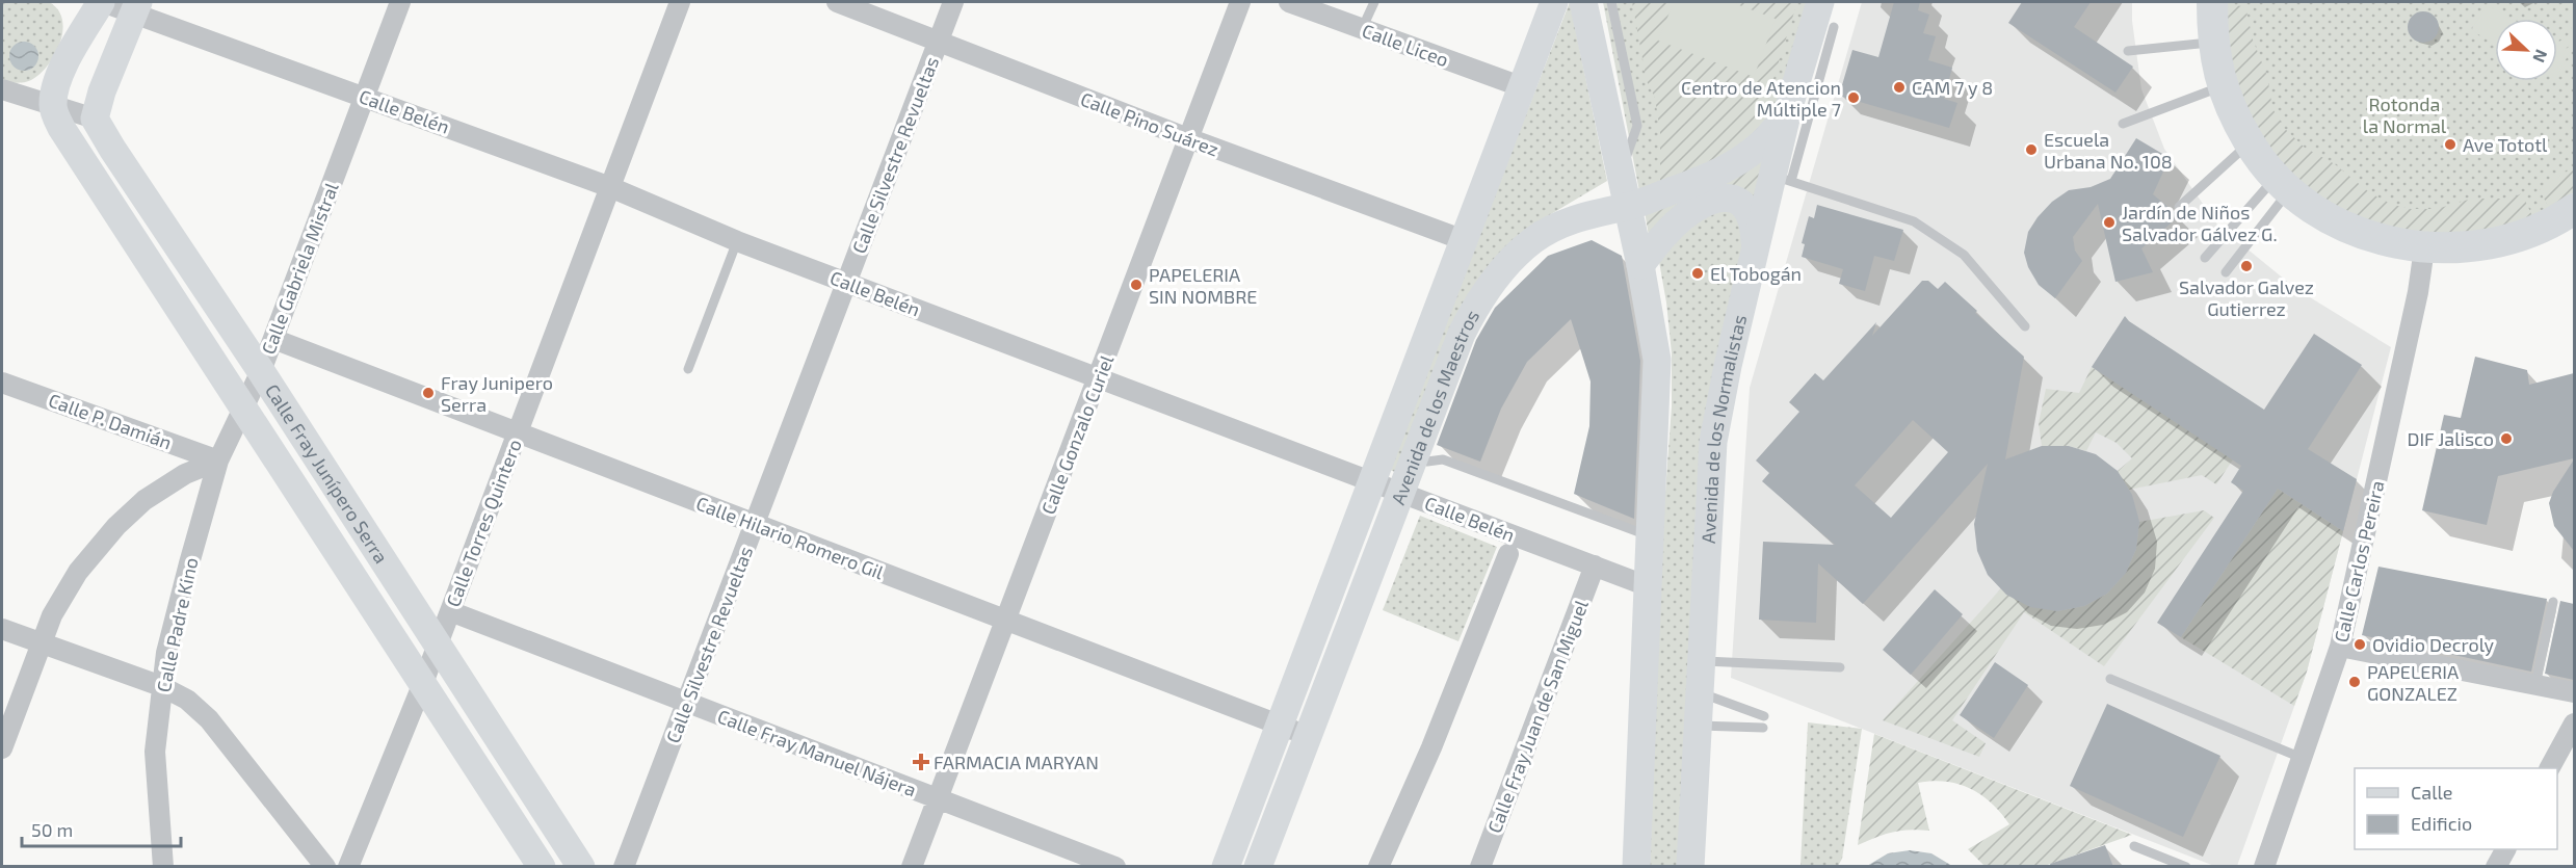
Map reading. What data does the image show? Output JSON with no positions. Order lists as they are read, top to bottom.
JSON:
{
  "streets": {
    "street": [
      "Calle Liceo",
      "Calle Belén",
      "Calle Pino Suárez",
      "Calle Silvestre Revueltas",
      "Calle Gabriela Mistral",
      "Avenida de los Maestros",
      "Calle P. Damián",
      "Avenida de los Normalistas",
      "Calle Gonzalo Curiel",
      "Calle Fray Junípero Serra",
      "Calle Torres Quintero",
      "Calle Hilario Romero Gil",
      "Calle Carlos Pereira",
      "Calle Padre Kino",
      "Calle Fray Juan de San Miguel",
      "Calle Fray Manuel Nájera"
    ]
  },
  "crossings": [
    ["Calle Liceo", "Avenida de los Maestros"],
    ["Calle Belén", "Calle Silvestre Revueltas"],
    ["Calle Belén", "Calle Gabriela Mistral"],
    ["Calle Belén", "Avenida de los Maestros"],
    ["Calle Belén", "Calle Gonzalo Curiel"],
    ["Calle Belén", "Calle Torres Quintero"],
    ["Calle Belén", "Calle Fray Juan de San Miguel"],
    ["Calle Pino Suárez", "Calle Silvestre Revueltas"],
    ["Calle Pino Suárez", "Avenida de los Maestros"],
    ["Calle Pino Suárez", "Calle Gonzalo Curiel"],
    ["Calle Silvestre Revueltas", "Calle Hilario Romero Gil"],
    ["Calle Silvestre Revueltas", "Calle Fray Manuel Nájera"],
    ["Calle Gabriela Mistral", "Calle P. Damián"],
    ["Calle Gabriela Mistral", "Calle Fray Junípero Serra"],
    ["Calle Gabriela Mistral", "Calle Hilario Romero Gil"],
    ["Calle Gabriela Mistral", "Calle Padre Kino"],
    ["Avenida de los Maestros", "Avenida de los Normalistas"],
    ["Avenida de los Maestros", "Calle Hilario Romero Gil"],
    ["Calle P. Damián", "Calle Padre Kino"],
    ["Calle Gonzalo Curiel", "Calle Hilario Romero Gil"],
    ["Calle Gonzalo Curiel", "Calle Fray Manuel Nájera"],
    ["Calle Fray Junípero Serra", "Calle Torres Quintero"],
    ["Calle Torres Quintero", "Calle Hilario Romero Gil"],
    ["Calle Torres Quintero", "Calle Fray Manuel Nájera"]
  ],
  "parks": ["Rotonda la Normal"],
  "places": {
    "other": [
      "CAM 7 y 8",
      "Centro de Atencion Múltiple 7",
      "Ave Tototl",
      "Escuela Urbana No. 108",
      "Jardín de Niños Salvador Gálvez G.",
      "Salvador Galvez Gutierrez",
      "El Tobogán",
      "PAPELERIA SIN NOMBRE",
      "Fray Junipero Serra",
      "DIF Jalisco",
      "Ovidio Decroly",
      "PAPELERIA GONZALEZ"
    ],
    "health": ["FARMACIA MARYAN"]
  },
  "legend": ["Calle", "Edificio"],
  "scale_bar": "50 m",
  "north": "bottom right"
}
